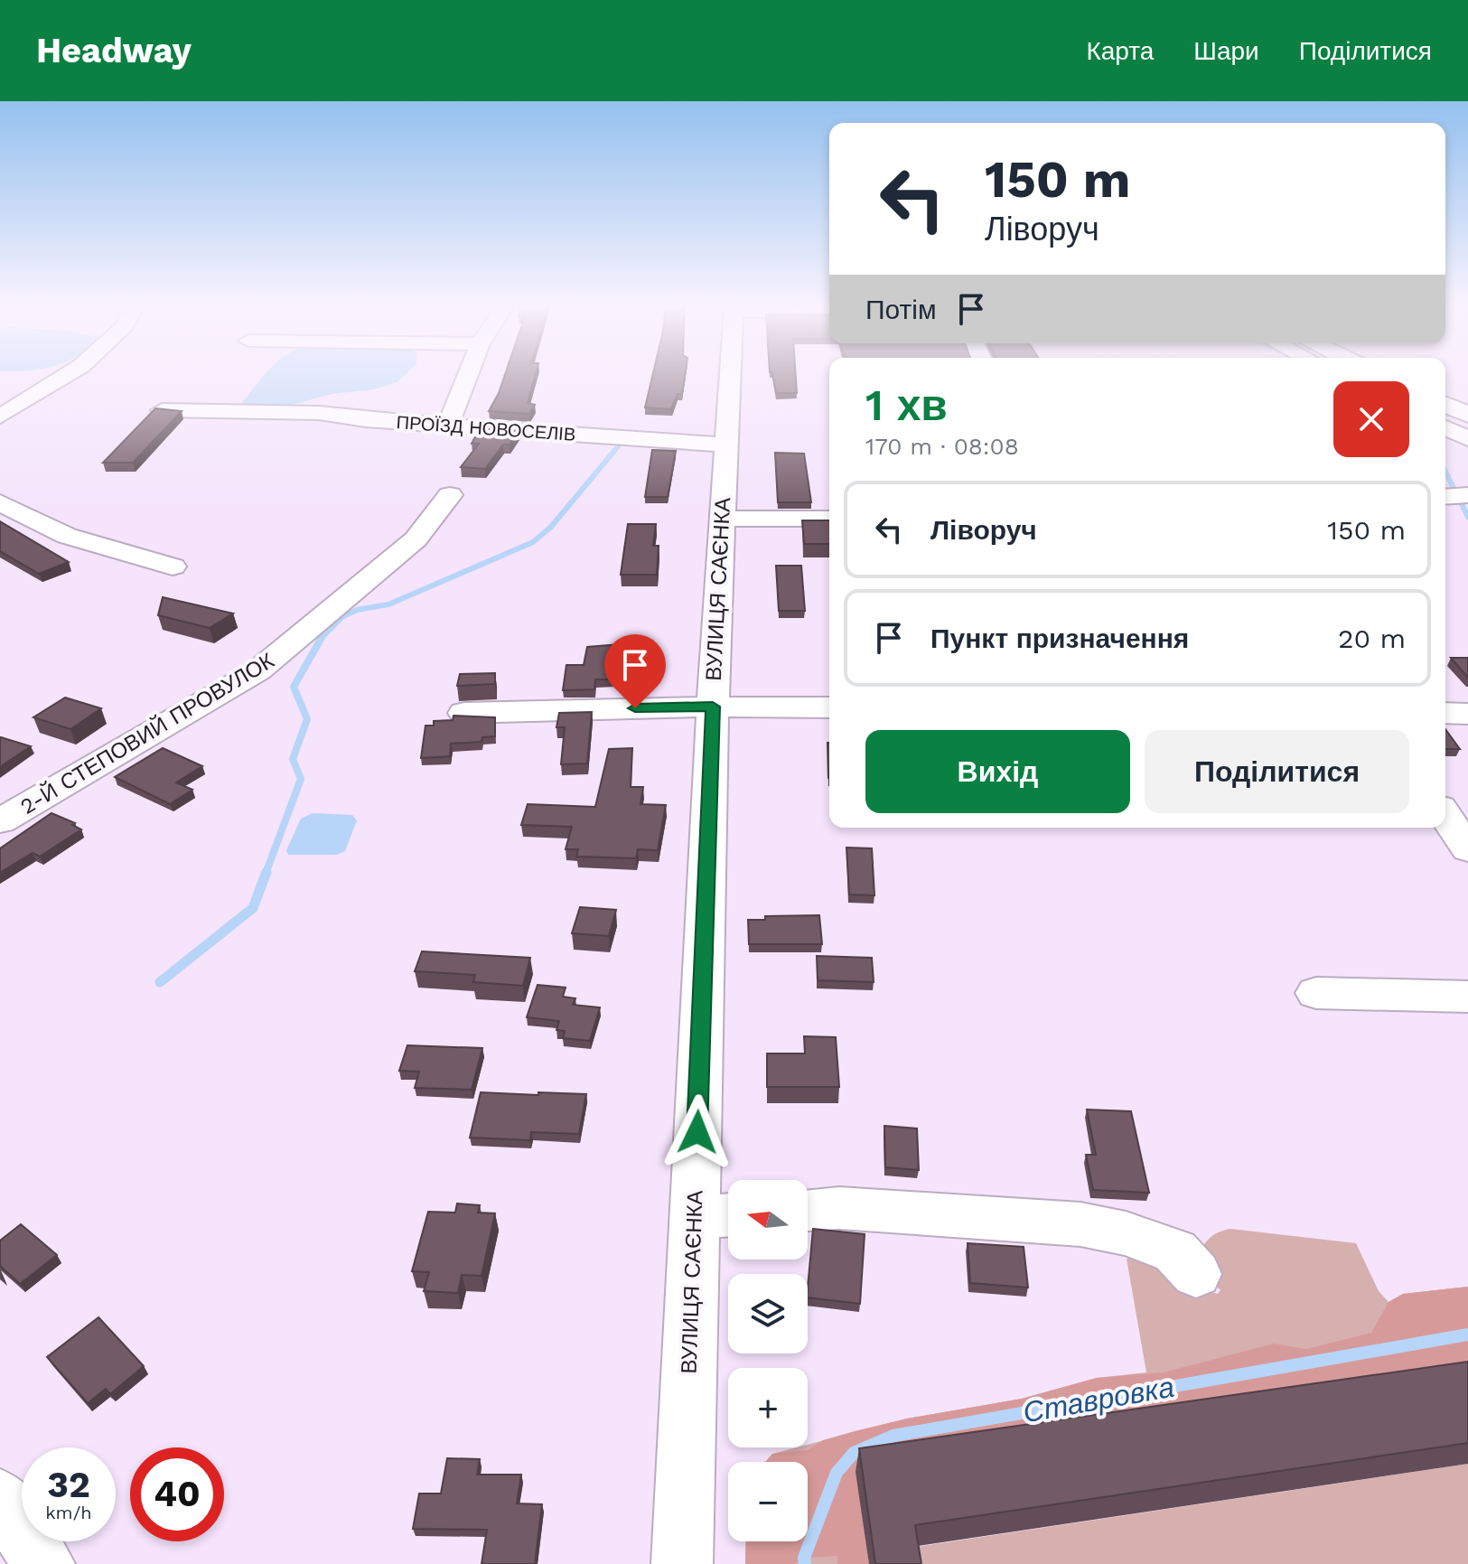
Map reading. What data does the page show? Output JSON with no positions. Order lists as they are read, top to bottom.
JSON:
{
  "streets": {
    "street": ["ПРОЇЗД НОВОСЕЛІВ", "ВУЛИЦЯ САЄНКА", "2-Й СТЕПОВИЙ ПРОВУЛОК"]
  },
  "crossings": [
    ["ПРОЇЗД НОВОСЕЛІВ", "ВУЛИЦЯ САЄНКА"]
  ],
  "water": ["Ставровка"],
  "north": "left",
  "page": {
    "header": "Headway",
    "nav": ["Карта", "Шари", "Поділитися"],
    "turn": ["150 m", "Ліворуч"],
    "then": "Потім",
    "heading": ["1 хв", "170 m · 08:08"],
    "list": [
      {
        "name": "Ліворуч",
        "value": "150 m"
      },
      {
        "name": "Пункт призначення",
        "value": "20 m"
      }
    ],
    "buttons": ["Вихід", "Поділитися"],
    "map_buttons": ["+", "−"],
    "speed": "32 km/h",
    "limit": "40"
  }
}
